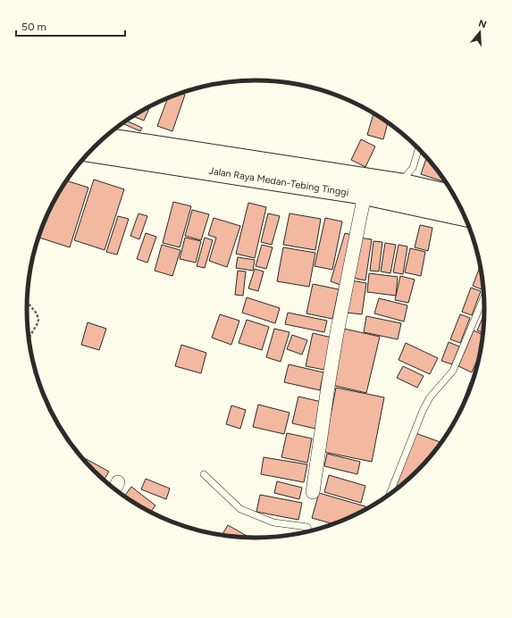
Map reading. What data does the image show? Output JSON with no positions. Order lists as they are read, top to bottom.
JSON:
{
  "streets": {
    "highway": ["Jalan Raya Medan-Tebing Tinggi"]
  },
  "scale_bar": "50 m",
  "north": "top"
}
